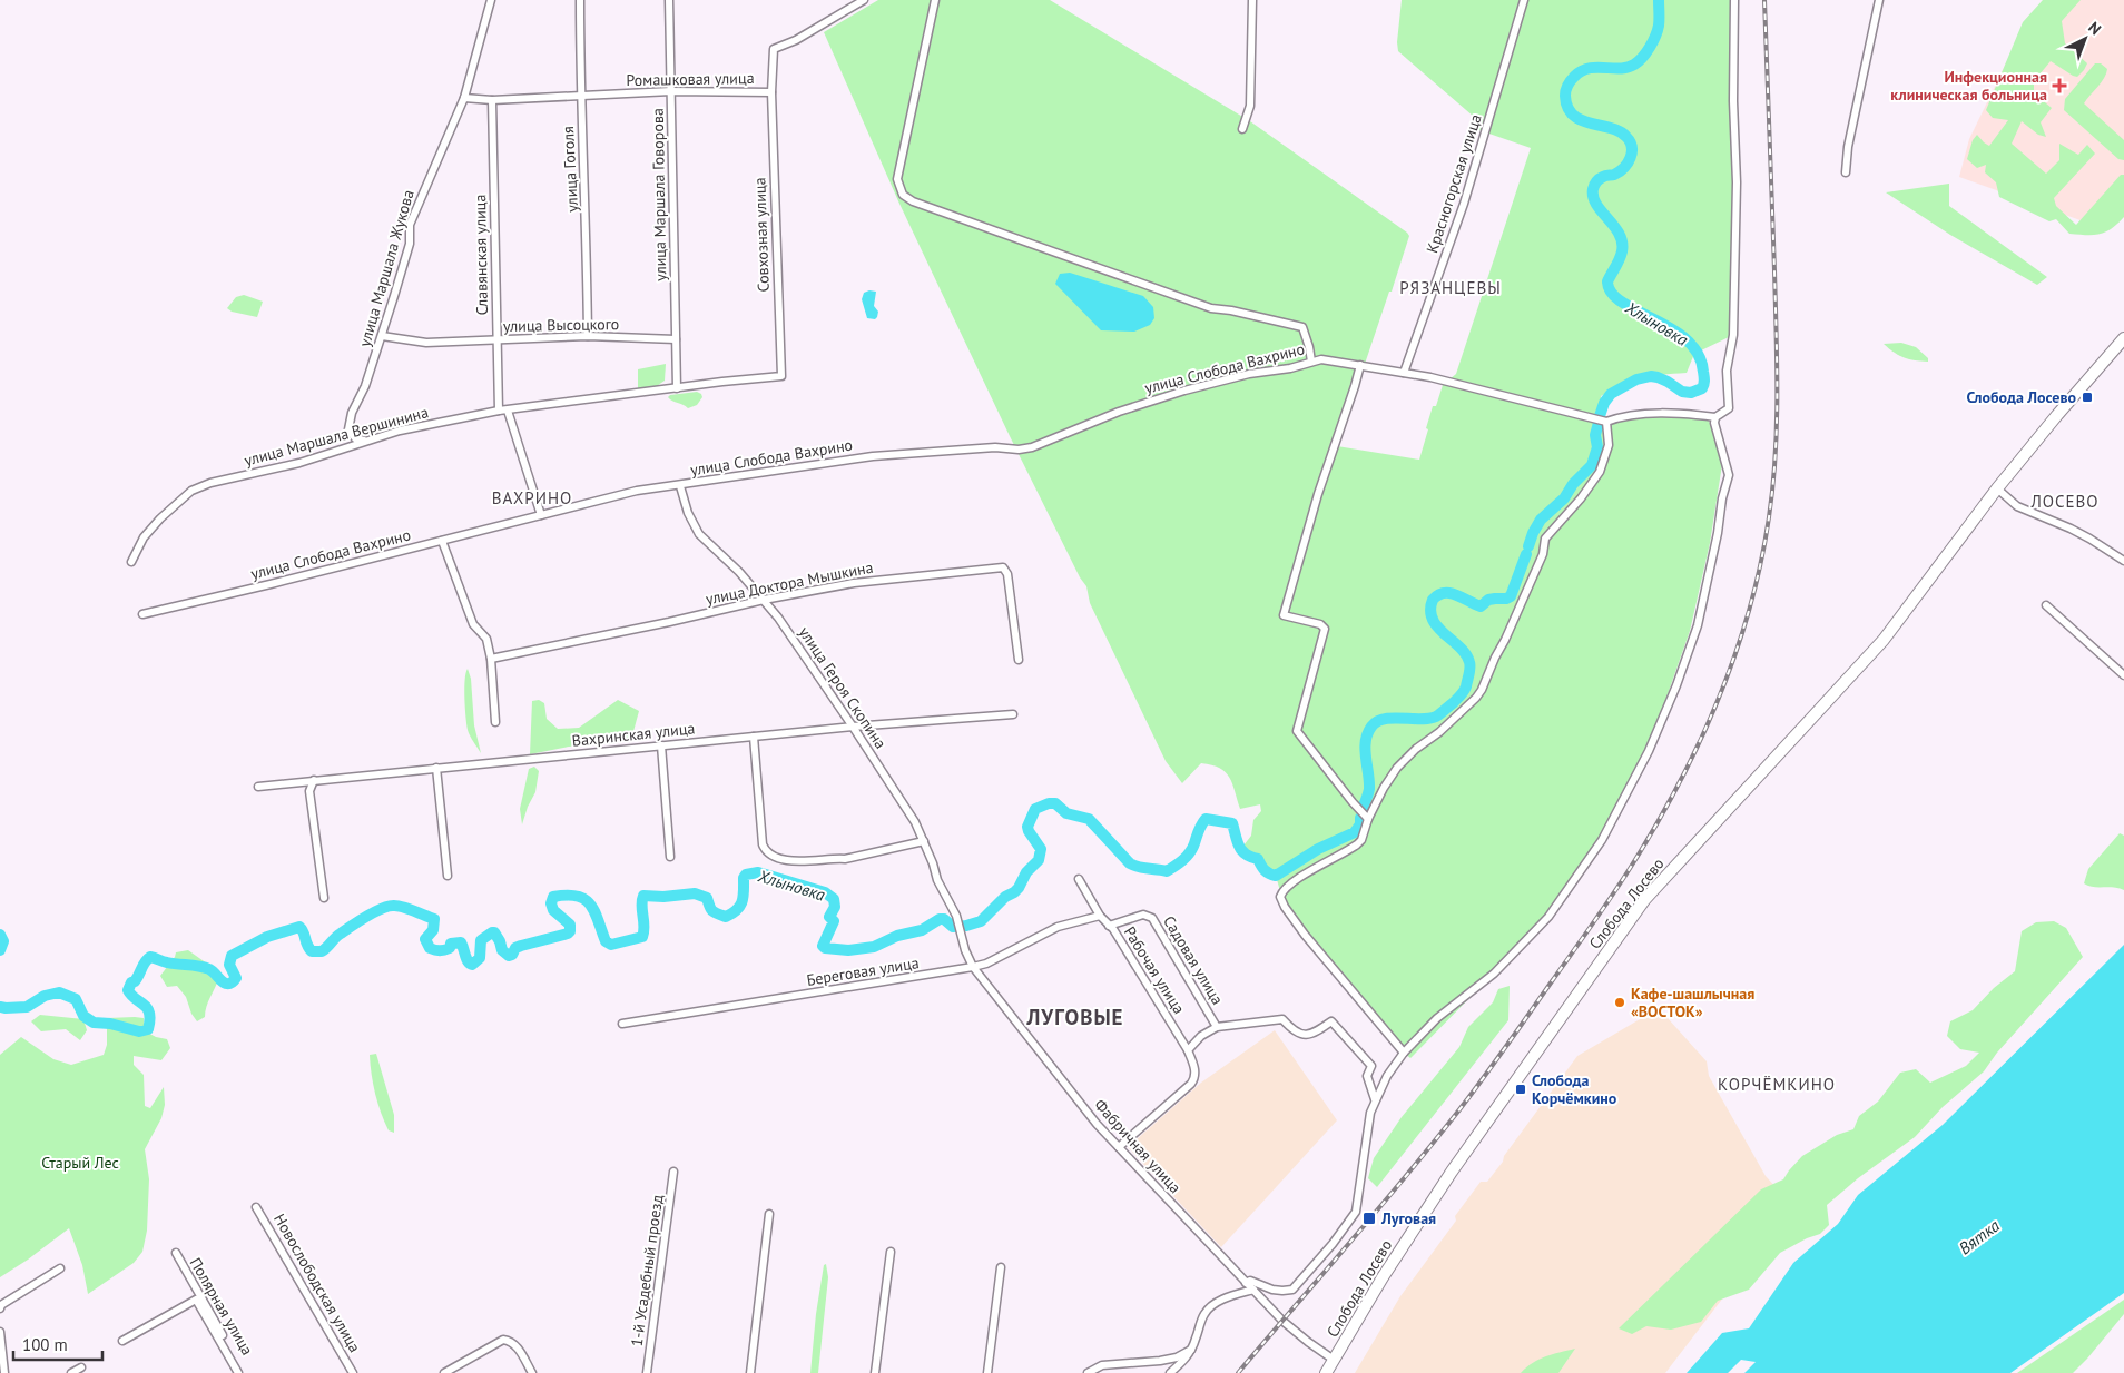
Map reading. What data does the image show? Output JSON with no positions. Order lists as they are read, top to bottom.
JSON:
{
  "streets": {
    "main road": ["Слобода Лосево"],
    "street": [
      "Ромашковая улица",
      "улица Гоголя",
      "Красногорская улица",
      "улица Маршала Говорова",
      "Совхозная улица",
      "Славянская улица",
      "улица Маршала Жукова",
      "улица Высоцкого",
      "улица Слобода Вахрино",
      "улица Маршала Вершинина",
      "улица Доктора Мышкина",
      "улица Героя Скопина",
      "Вахринская улица",
      "Садовая улица",
      "Рабочая улица",
      "Береговая улица",
      "Фабричная улица",
      "1-й Усадебный проезд",
      "Новослободская улица",
      "Полярная улица"
    ]
  },
  "crossings": [
    ["Ромашковая улица", "улица Гоголя"],
    ["Ромашковая улица", "улица Маршала Говорова"],
    ["Ромашковая улица", "Совхозная улица"],
    ["Ромашковая улица", "Славянская улица"],
    ["Ромашковая улица", "улица Маршала Жукова"],
    ["улица Гоголя", "улица Высоцкого"],
    ["Красногорская улица", "улица Слобода Вахрино"],
    ["улица Маршала Говорова", "улица Высоцкого"],
    ["улица Маршала Говорова", "улица Маршала Вершинина"],
    ["Совхозная улица", "улица Маршала Вершинина"],
    ["Славянская улица", "улица Высоцкого"],
    ["Славянская улица", "улица Маршала Вершинина"],
    ["улица Маршала Жукова", "улица Высоцкого"],
    ["улица Маршала Жукова", "улица Маршала Вершинина"],
    ["улица Слобода Вахрино", "улица Героя Скопина"],
    ["улица Доктора Мышкина", "улица Героя Скопина"],
    ["улица Героя Скопина", "Вахринская улица"],
    ["улица Героя Скопина", "Фабричная улица"],
    ["Слобода Лосево", "Фабричная улица"],
    ["Садовая улица", "Рабочая улица"],
    ["Рабочая улица", "Береговая улица"],
    ["Рабочая улица", "Фабричная улица"],
    ["Береговая улица", "Фабричная улица"]
  ],
  "districts": [
    "РЯЗАНЦЕВЫ",
    "ВАХРИНО",
    "ЛОСЕВО",
    "ЛУГОВЫЕ",
    "КОРЧЁМКИНО"
  ],
  "water": ["Хлыновка", "Вятка"],
  "parks": ["Старый Лес"],
  "places": {
    "health": ["Инфекционная клиническая больница"],
    "transit": ["Слобода Лосево", "Слобода Корчёмкино", "Луговая"],
    "other": ["Кафе-шашлычная «ВОСТОК»"]
  },
  "scale_bar": "100 m",
  "north": "top right"
}
